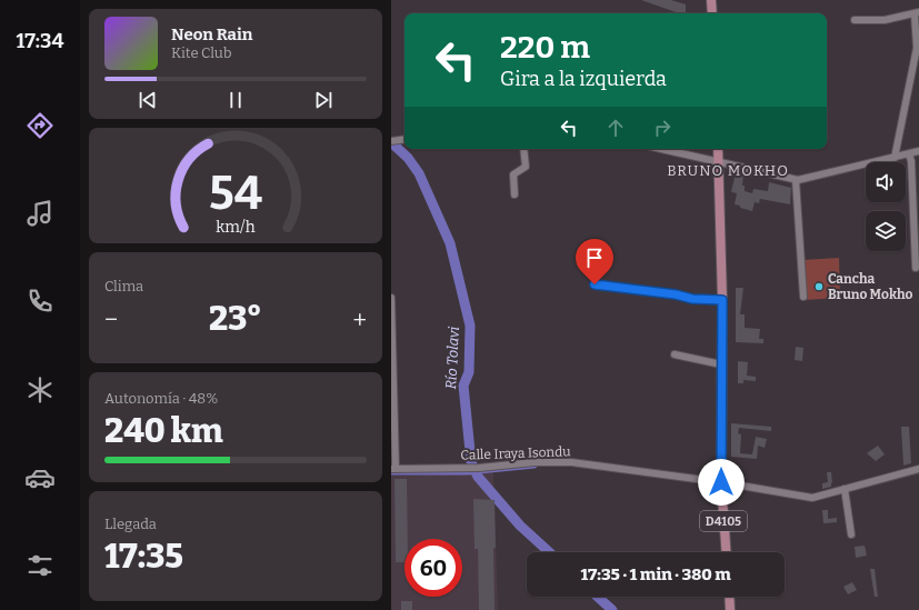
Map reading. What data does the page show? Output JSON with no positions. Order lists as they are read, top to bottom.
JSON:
{
  "streets": {
    "main road": ["D4105"],
    "street": ["Calle Iraya Isondu"]
  },
  "crossings": [
    ["Calle Iraya Isondu", "D4105"]
  ],
  "districts": ["BRUNO MOKHO"],
  "water": ["Río Tolavi"],
  "places": ["Cancha Bruno Mokho"],
  "page": {
    "tabs": "17:34",
    "turn": ["220 m", "Gira a la izquierda"],
    "song": ["Neon Rain", "Kite Club"],
    "tile": [
      "Clima",
      ["Autonomía · 48%", "240 km"],
      ["Llegada", "17:35"]
    ],
    "heat": ["−", "23°", "+"],
    "limit": "60",
    "trip": "17:35 · 1 min · 380 m",
    "gauge": ["54", "km/h"]
  }
}
